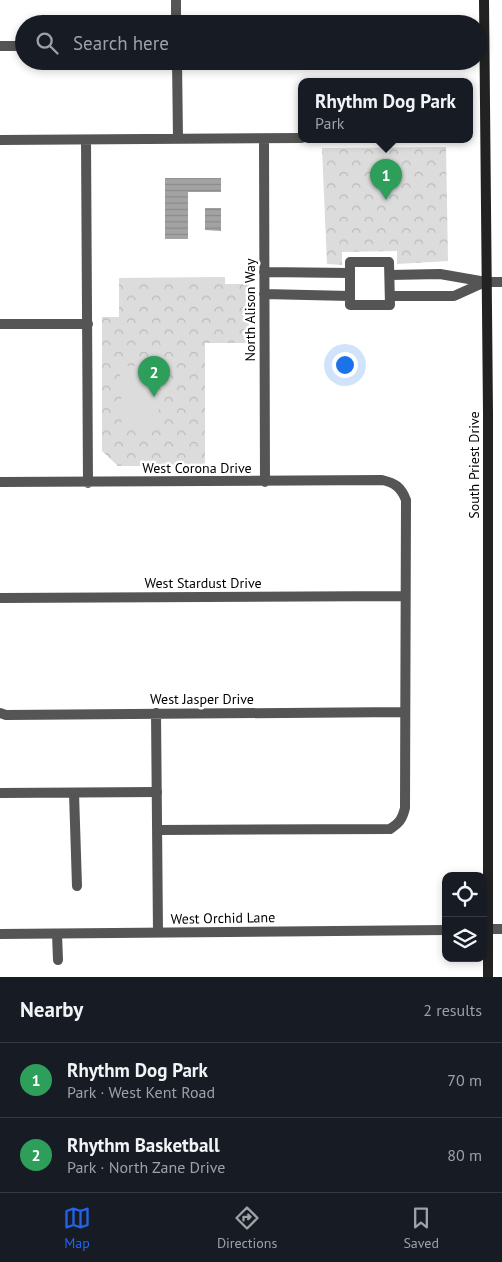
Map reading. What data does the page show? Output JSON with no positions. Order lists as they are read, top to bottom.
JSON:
{
  "streets": {
    "main road": ["South Priest Drive"],
    "street": [
      "North Alison Way",
      "West Corona Drive",
      "West Stardust Drive",
      "West Jasper Drive",
      "West Orchid Lane"
    ]
  },
  "crossings": [
    ["North Alison Way", "West Corona Drive"],
    ["West Corona Drive", "West Stardust Drive"]
  ],
  "page": {
    "search": "Search here",
    "popup": ["Rhythm Dog Park", "Park"],
    "pins": ["1", "2"],
    "heading": ["Nearby", "2 results"],
    "list": [
      {
        "mark": "1",
        "name": "Rhythm Dog Park",
        "note": "Park · West Kent Road",
        "value": "70 m"
      },
      {
        "mark": "2",
        "name": "Rhythm Basketball",
        "note": "Park · North Zane Drive",
        "value": "80 m"
      }
    ],
    "nav": ["Map", "Directions", "Saved"]
  }
}
